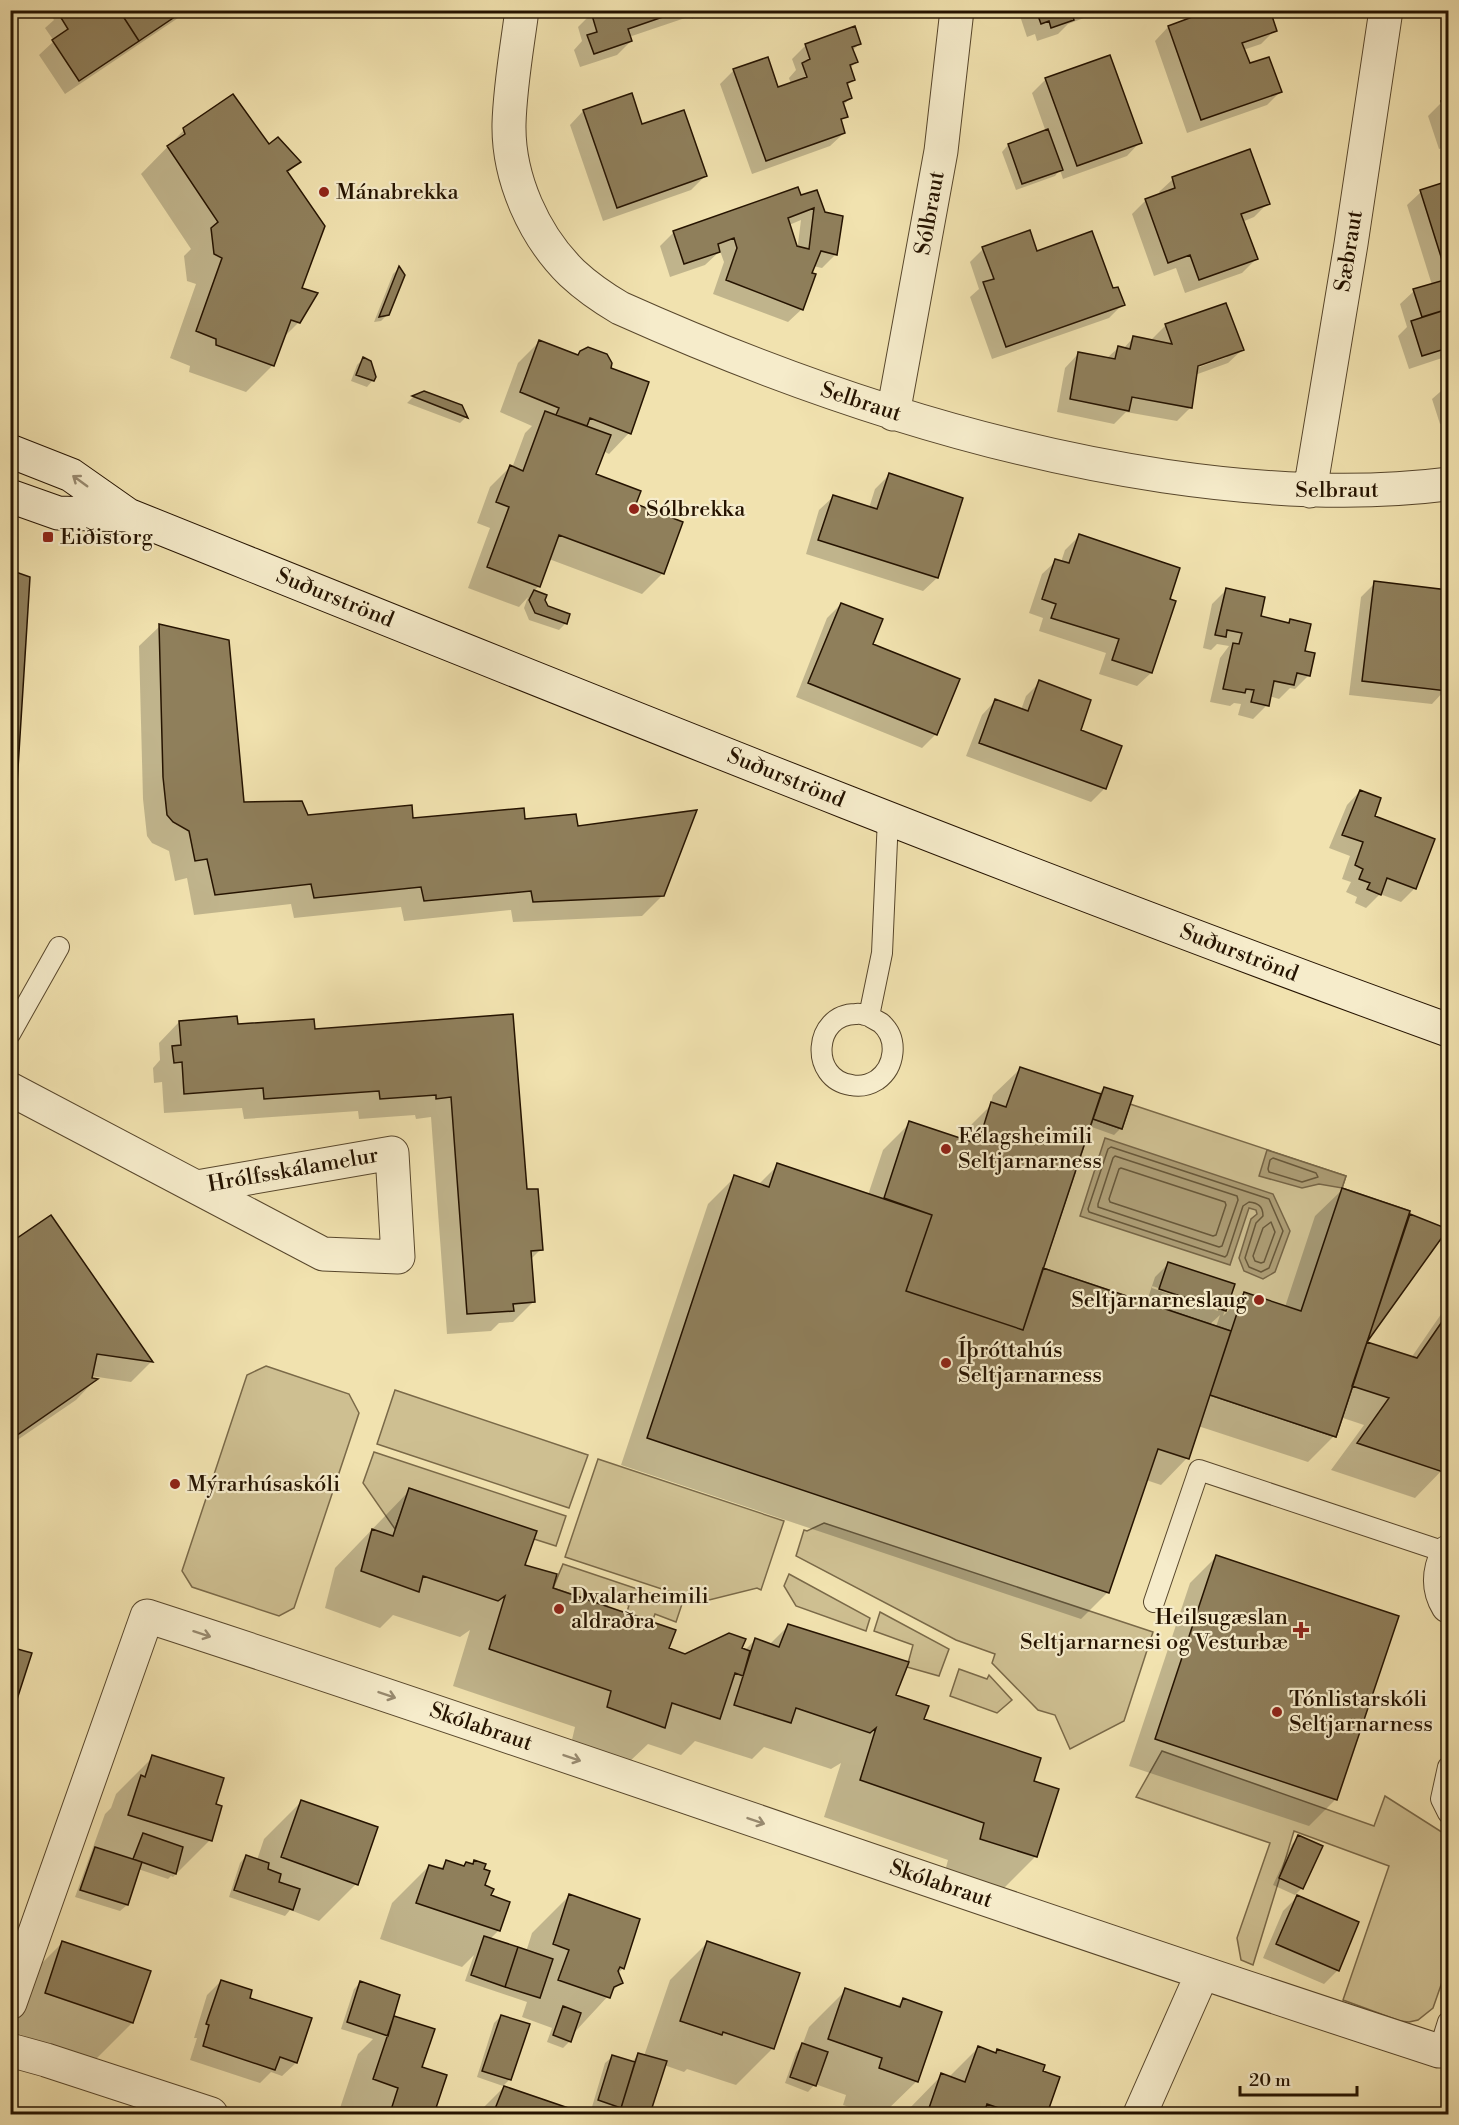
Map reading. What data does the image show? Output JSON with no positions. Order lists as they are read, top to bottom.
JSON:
{
  "streets": {
    "street": [
      "Sólbraut",
      "Sæbraut",
      "Selbraut",
      "Suðurströnd",
      "Hrólfsskálamelur",
      "Skólabraut"
    ]
  },
  "crossings": [
    ["Sólbraut", "Selbraut"],
    ["Sæbraut", "Selbraut"]
  ],
  "places": {
    "other": [
      "Mánabrekka",
      "Sólbrekka",
      "Félagsheimili Seltjarnarness",
      "Seltjarnarneslaug",
      "Íþróttahús Seltjarnarness",
      "Mýrarhúsaskóli",
      "Dvalarheimili aldraðra",
      "Tónlistarskóli Seltjarnarness"
    ],
    "transit": ["Eiðistorg"],
    "health": ["Heilsugæslan Seltjarnarnesi og Vesturbæ"]
  },
  "scale_bar": "20 m"
}
